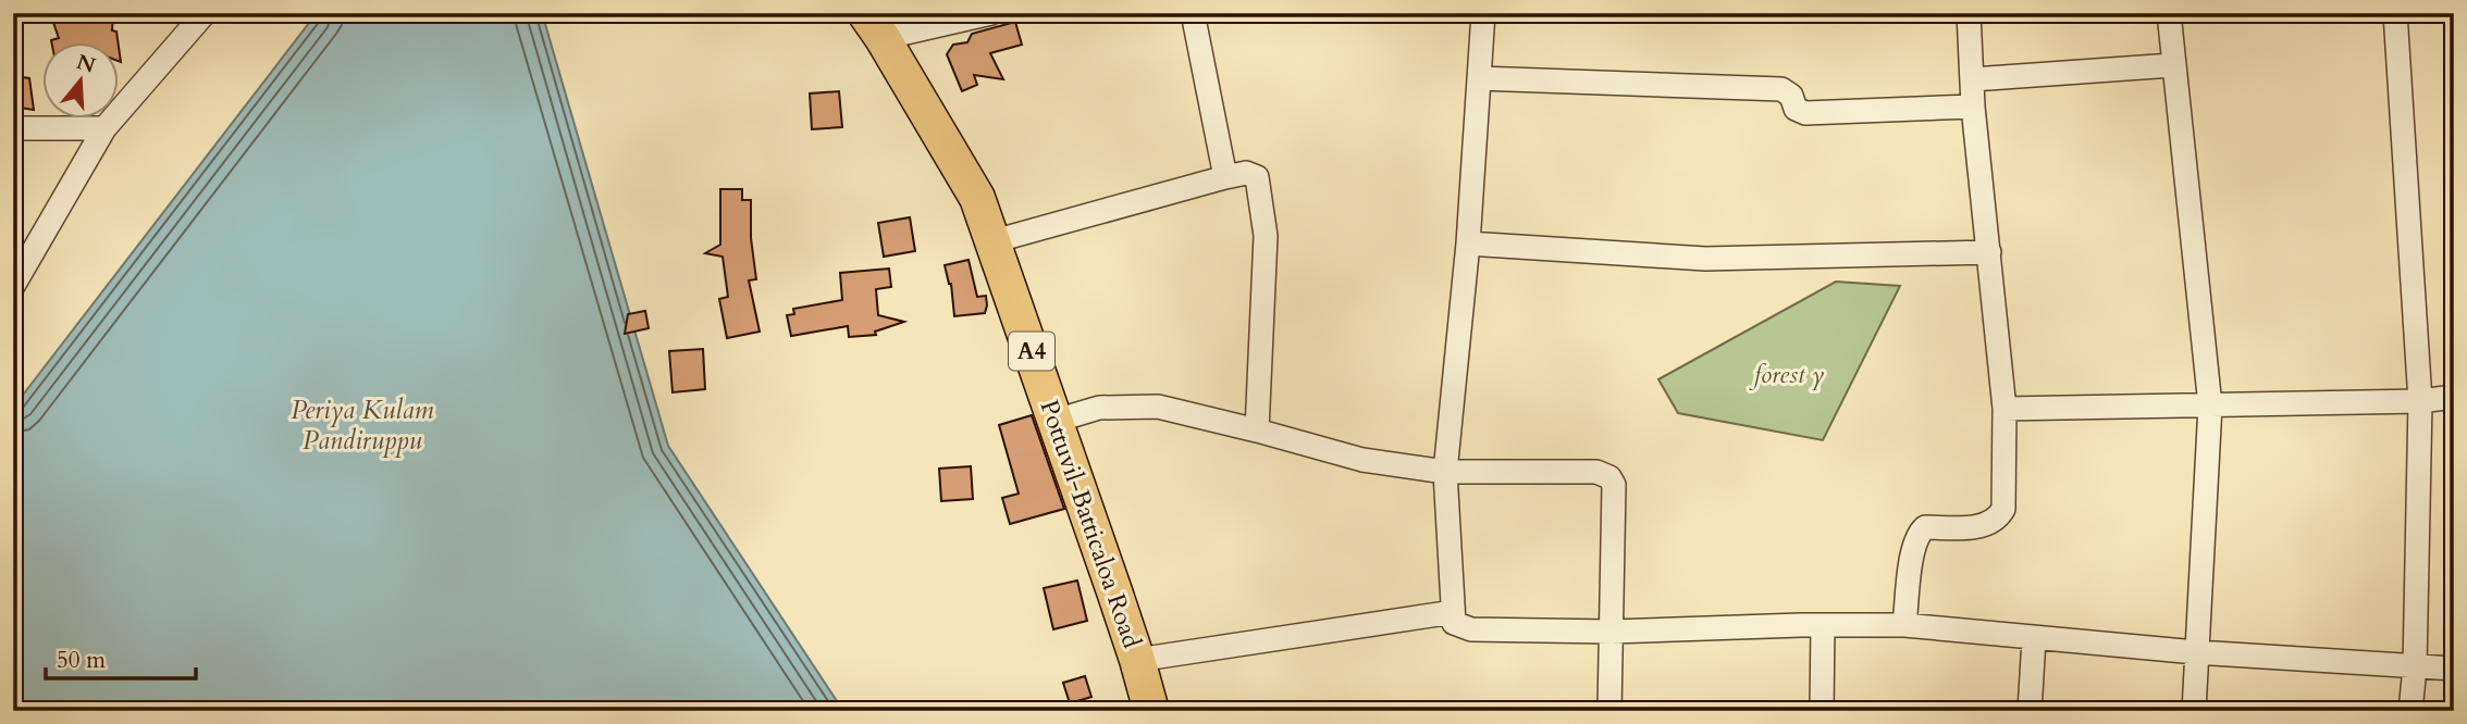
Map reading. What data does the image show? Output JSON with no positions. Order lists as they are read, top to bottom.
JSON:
{
  "streets": {
    "highway": ["A4", "Pottuvil-Batticaloa Road"]
  },
  "water": ["Periya Kulam Pandiruppu"],
  "parks": ["forest y"],
  "scale_bar": "50 m",
  "north": "top"
}
